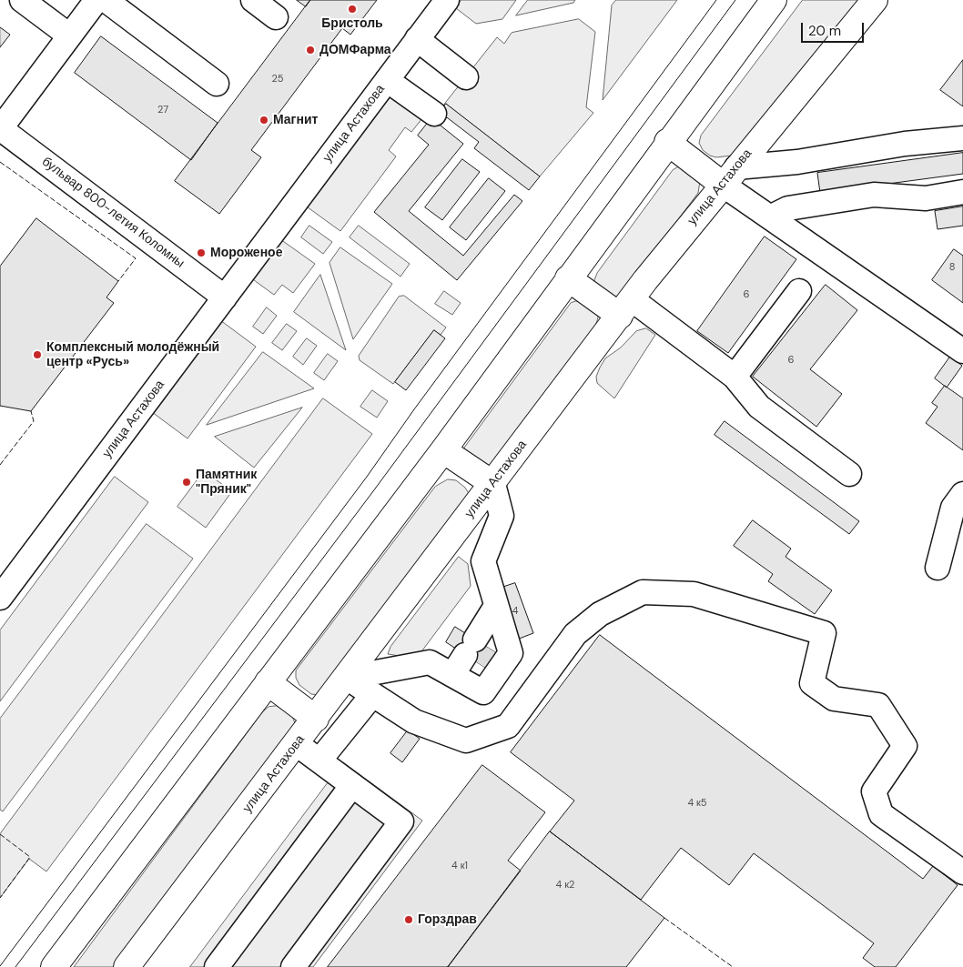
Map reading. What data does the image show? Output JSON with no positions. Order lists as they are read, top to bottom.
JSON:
{
  "streets": {
    "main road": ["улица Астахова"],
    "street": ["бульвар 800-летия Коломны"]
  },
  "crossings": [
    ["улица Астахова", "бульвар 800-летия Коломны"]
  ],
  "places": [
    "Бристоль",
    "ДОМФарма",
    "Магнит",
    "Мороженое",
    "Комплексный молодёжный центр «Русь»",
    "Памятник \"Пряник\"",
    "Горздрав"
  ],
  "house_numbers": [
    "25",
    "27",
    "8",
    "6",
    "6",
    "4",
    "4 к5",
    "4 к1",
    "4 к2"
  ],
  "scale_bar": "20 m"
}
